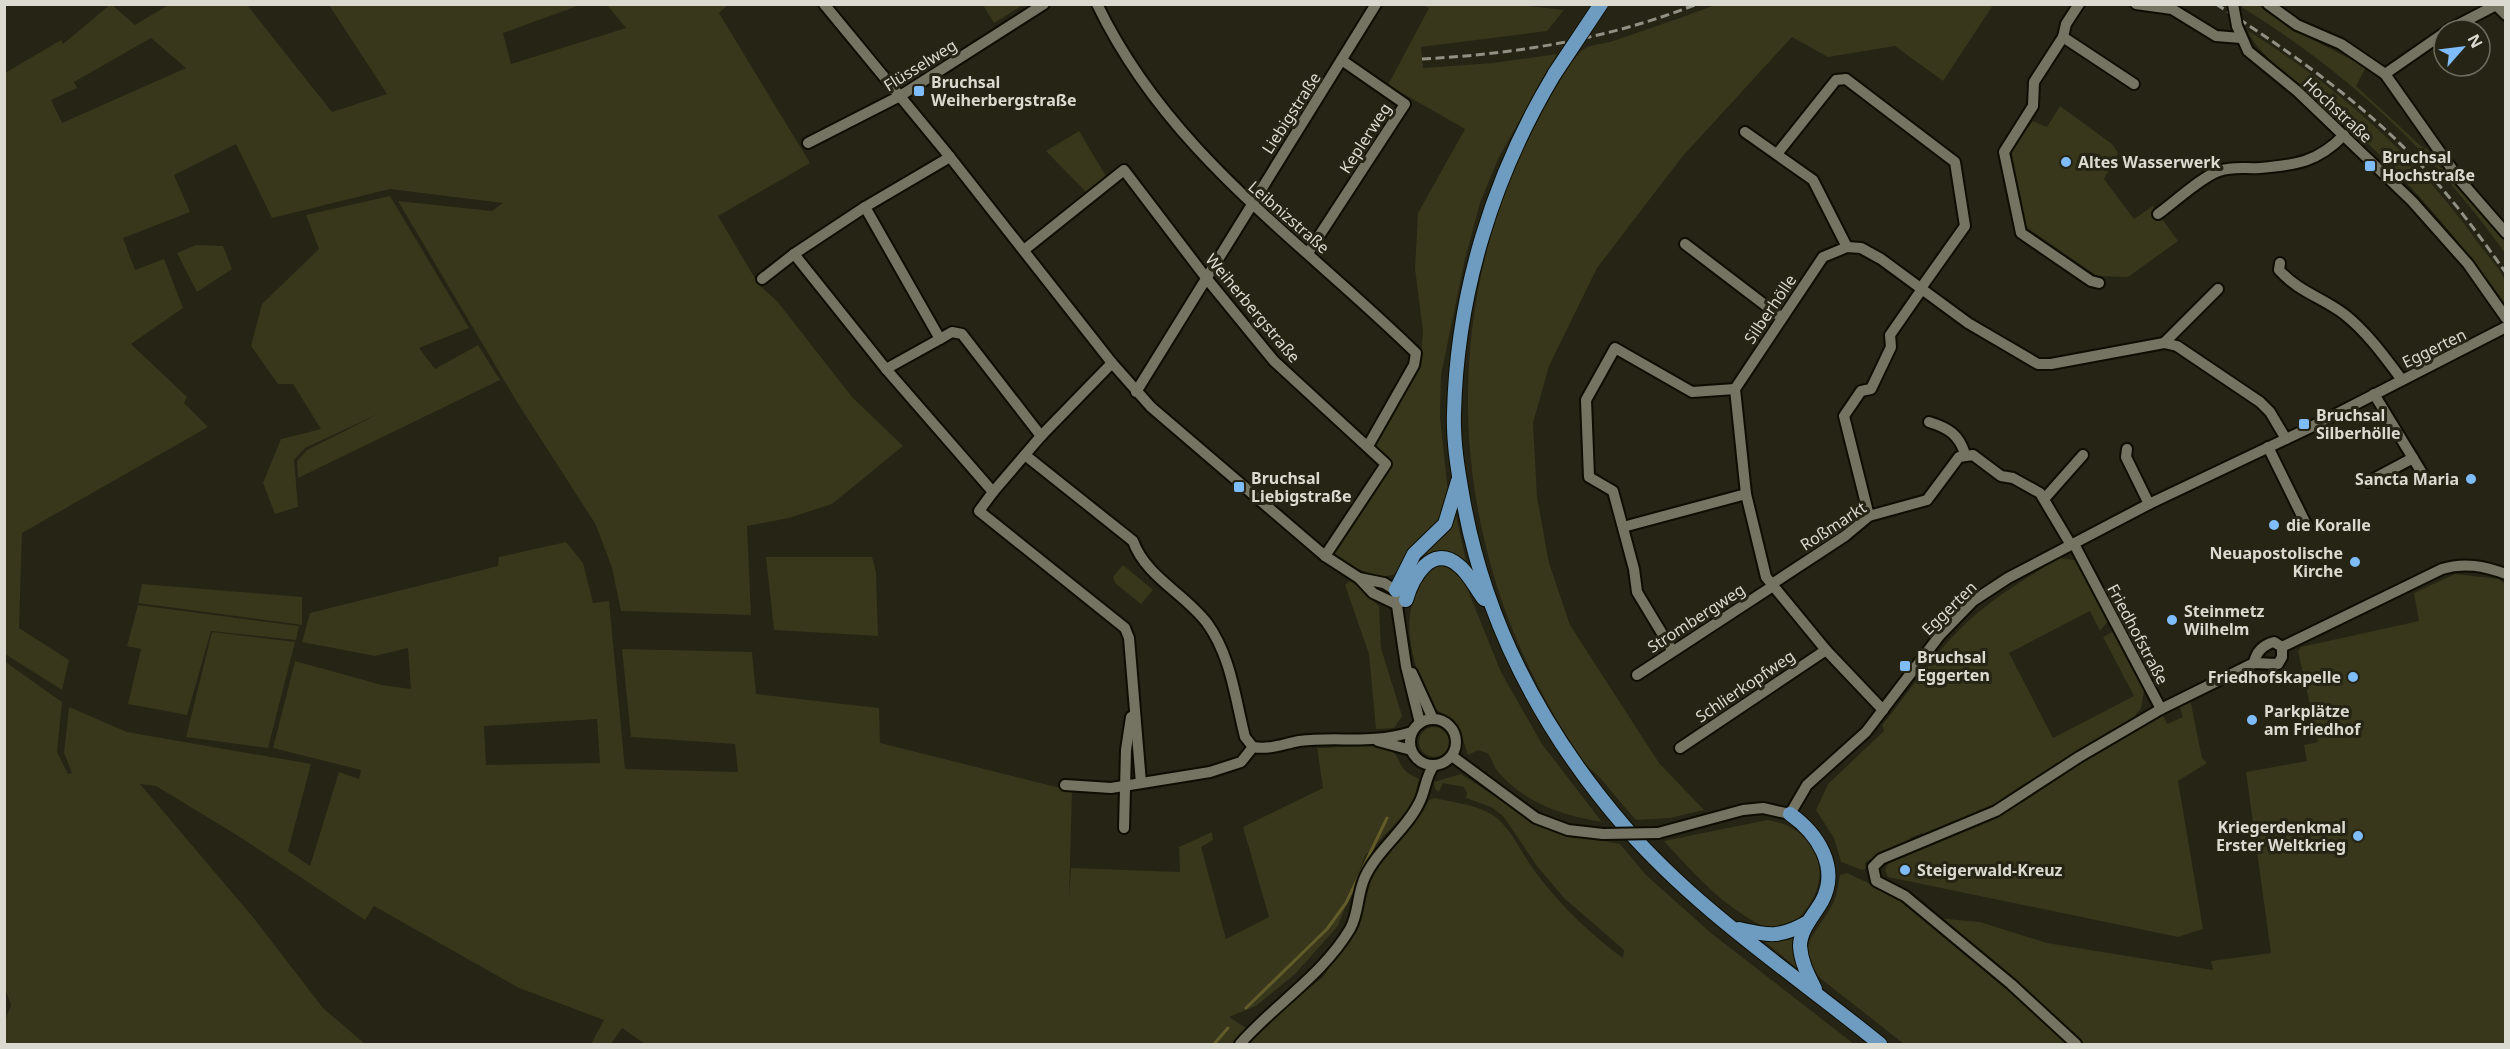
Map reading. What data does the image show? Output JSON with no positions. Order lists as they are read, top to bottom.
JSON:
{
  "streets": {
    "street": [
      "Flüsselweg",
      "Hochstraße",
      "Liebigstraße",
      "Keplerweg",
      "Leibnizstraße",
      "Weiherbergstraße",
      "Silberhölle",
      "Eggerten",
      "Roßmarkt",
      "Strombergweg",
      "Friedhofstraße",
      "Schlierkopfweg"
    ]
  },
  "crossings": [
    ["Liebigstraße", "Keplerweg"],
    ["Liebigstraße", "Leibnizstraße"],
    ["Liebigstraße", "Weiherbergstraße"],
    ["Keplerweg", "Leibnizstraße"],
    ["Leibnizstraße", "Weiherbergstraße"],
    ["Eggerten", "Friedhofstraße"],
    ["Roßmarkt", "Strombergweg"]
  ],
  "places": {
    "transit": [
      "Bruchsal Weiherbergstraße",
      "Bruchsal Hochstraße",
      "Bruchsal Silberhölle",
      "Bruchsal Liebigstraße",
      "Bruchsal Eggerten"
    ],
    "other": [
      "Altes Wasserwerk",
      "Sancta Maria",
      "die Koralle",
      "Neuapostolische Kirche",
      "Steinmetz Wilhelm",
      "Friedhofskapelle",
      "Parkplätze am Friedhof",
      "Kriegerdenkmal Erster Weltkrieg",
      "Steigerwald-Kreuz"
    ]
  },
  "north": "top right"
}
